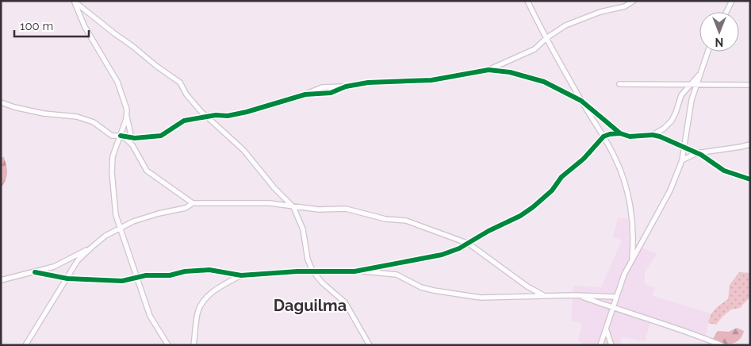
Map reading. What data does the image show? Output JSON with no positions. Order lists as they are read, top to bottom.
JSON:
{
  "districts": ["Daguilma"],
  "scale_bar": "100 m",
  "north": "bottom"
}
